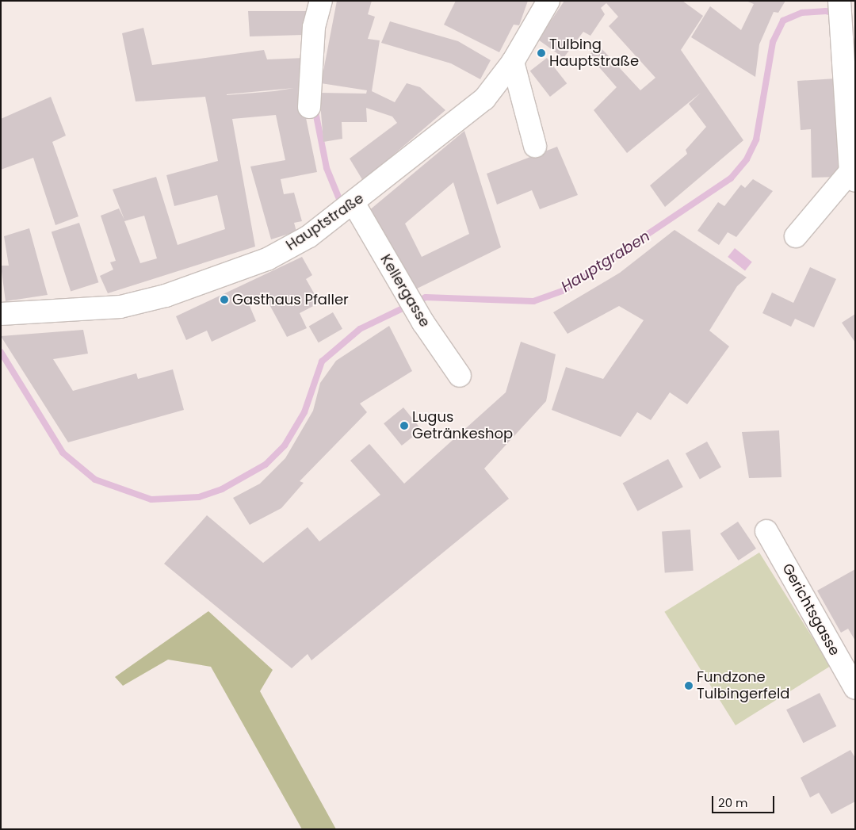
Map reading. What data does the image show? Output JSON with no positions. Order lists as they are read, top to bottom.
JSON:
{
  "streets": {
    "street": ["Hauptstraße", "Kellergasse", "Gerichtsgasse"]
  },
  "crossings": [
    ["Hauptstraße", "Kellergasse"]
  ],
  "water": ["Hauptgraben"],
  "places": [
    "Tulbing Hauptstraße",
    "Gasthaus Pfaller",
    "Lugus Getränkeshop",
    "Fundzone Tulbingerfeld"
  ],
  "scale_bar": "20 m"
}
